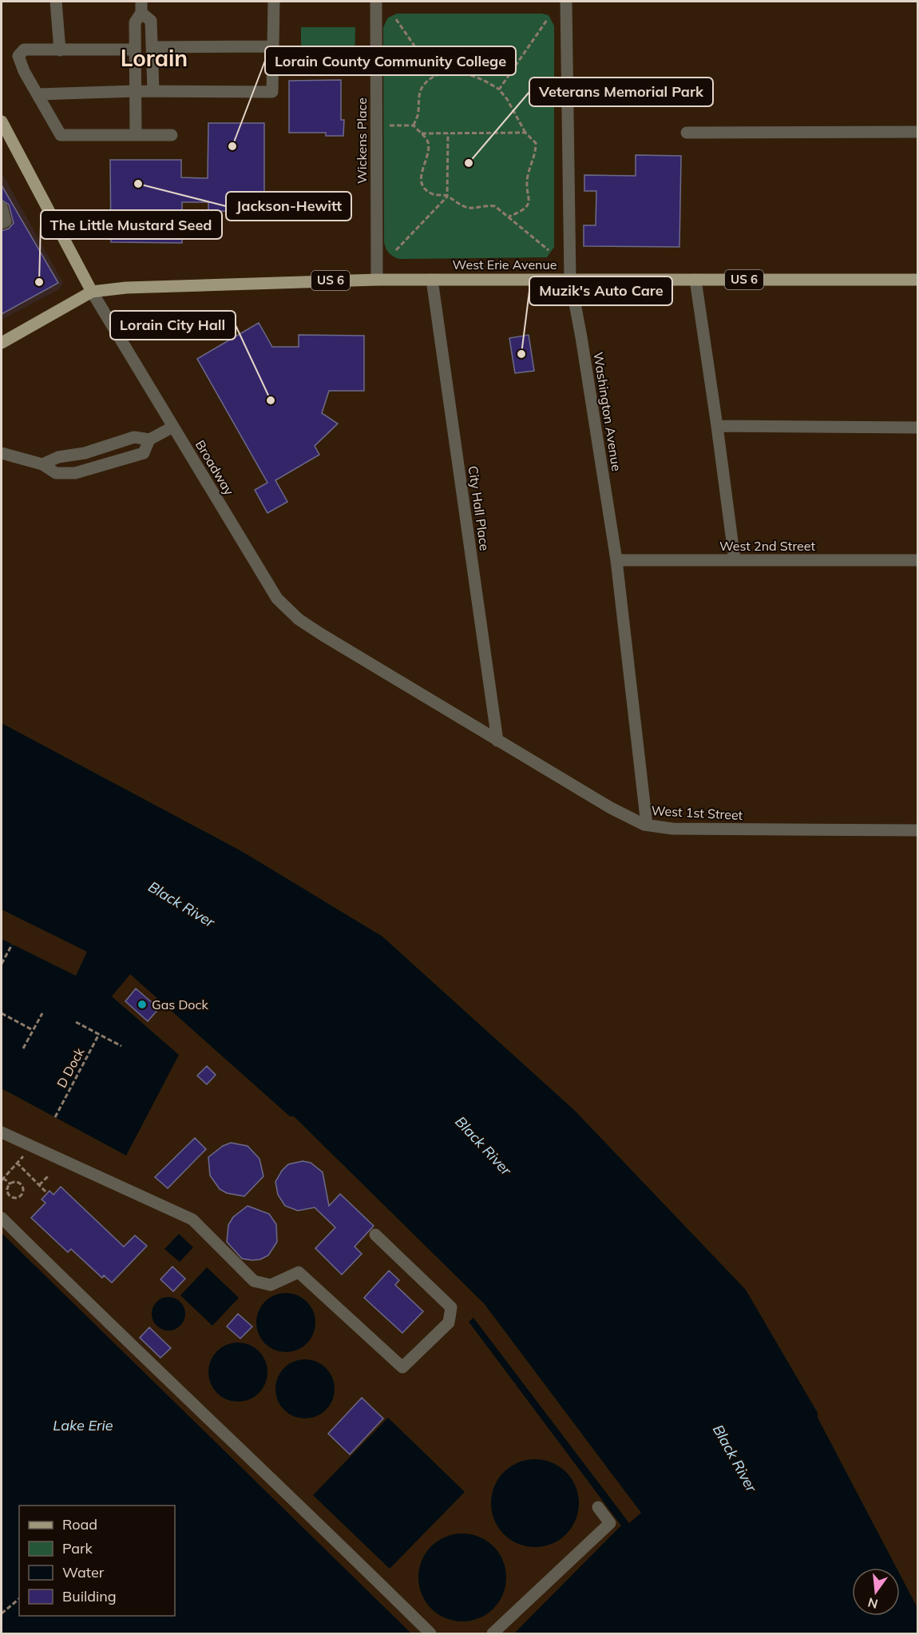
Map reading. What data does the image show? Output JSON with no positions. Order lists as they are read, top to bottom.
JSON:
{
  "streets": {
    "main road": ["West Erie Avenue", "US 6", "Broadway"],
    "street": [
      "Wickens Place",
      "Washington Avenue",
      "City Hall Place",
      "West 2nd Street",
      "West 1st Street"
    ],
    "path": ["D Dock"]
  },
  "crossings": [
    ["Wickens Place", "West Erie Avenue"],
    ["West Erie Avenue", "US 6"],
    ["West Erie Avenue", "Washington Avenue"],
    ["West Erie Avenue", "Broadway"],
    ["West Erie Avenue", "City Hall Place"],
    ["US 6", "Broadway"],
    ["Washington Avenue", "West 2nd Street"],
    ["Washington Avenue", "West 1st Street"],
    ["Broadway", "City Hall Place"],
    ["Broadway", "West 1st Street"],
    ["City Hall Place", "West 1st Street"]
  ],
  "districts": ["Lorain"],
  "water": ["Black River", "Lake Erie"],
  "places": [
    "Lorain County Community College",
    "Veterans Memorial Park",
    "Jackson-Hewitt",
    "The Little Mustard Seed",
    "Muzik's Auto Care",
    "Lorain City Hall",
    "Gas Dock"
  ],
  "legend": [
    "Road",
    "Park",
    "Water",
    "Building"
  ],
  "north": "bottom"
}
